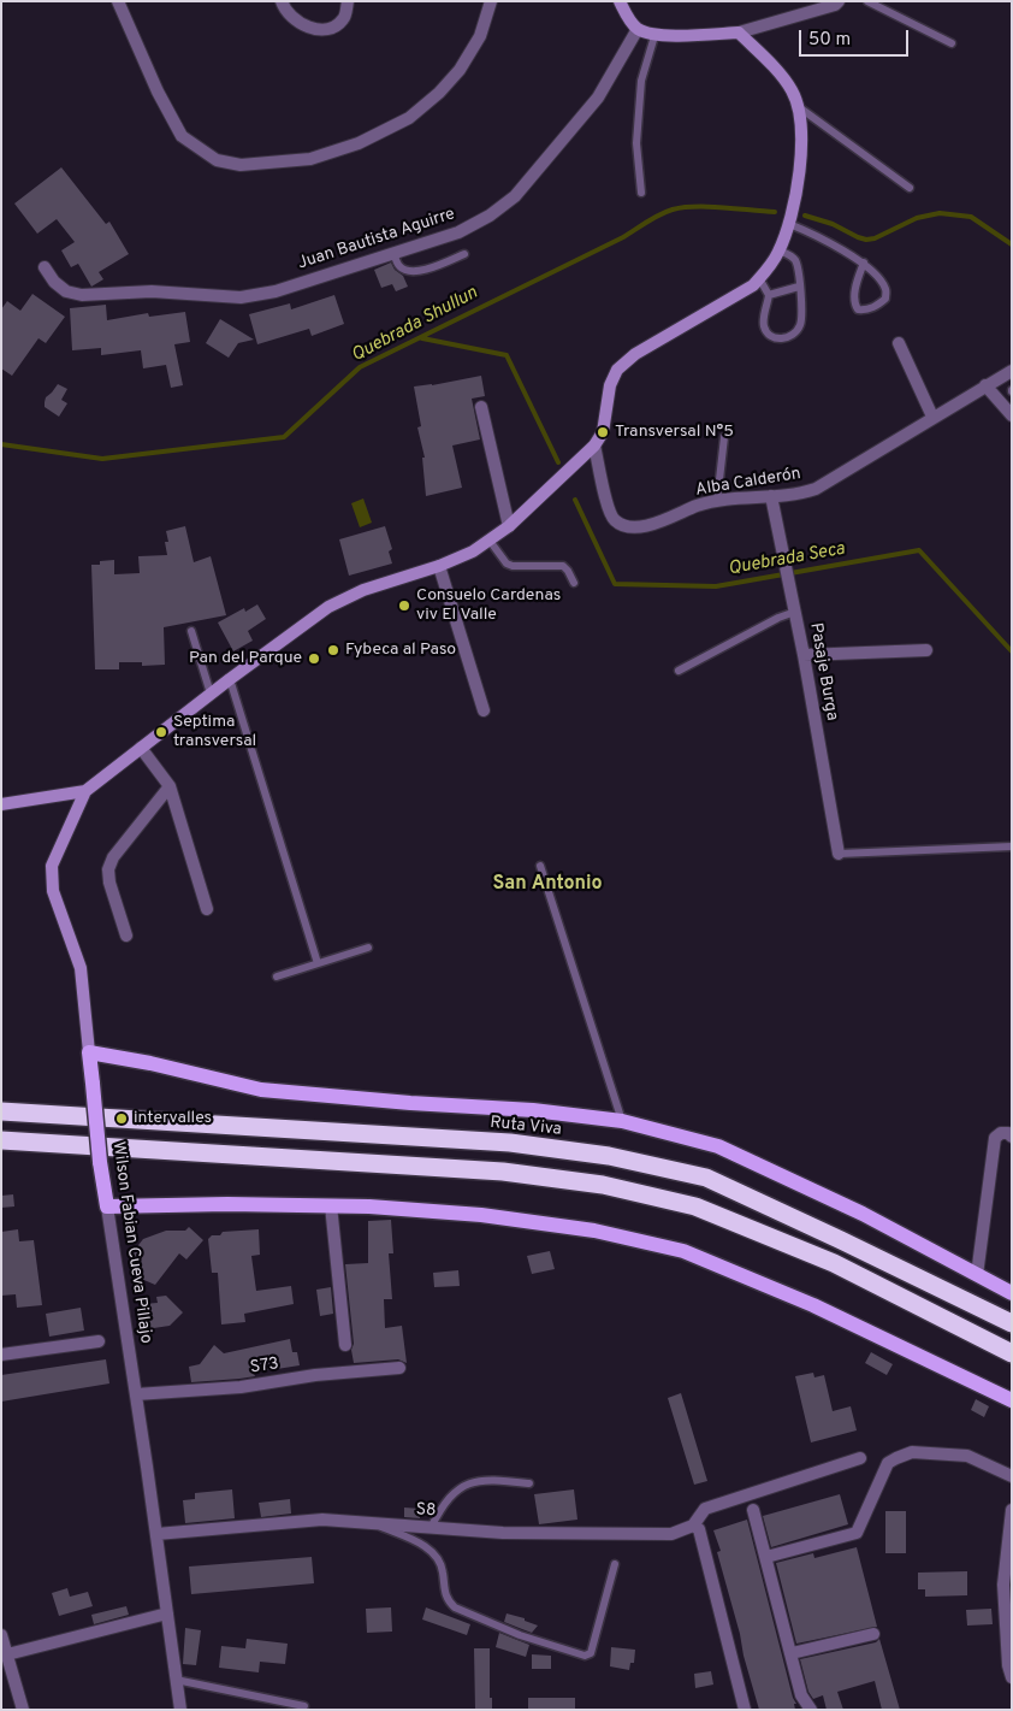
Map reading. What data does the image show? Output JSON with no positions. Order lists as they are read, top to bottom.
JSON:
{
  "streets": {
    "highway": ["Ruta Viva"],
    "main road": ["Wilson Fabian Cueva Pillajo"],
    "street": [
      "Juan Bautista Aguirre",
      "Alba Calderón",
      "Pasaje Burga",
      "S73",
      "S8"
    ]
  },
  "crossings": [
    ["Alba Calderón", "Pasaje Burga"],
    ["Ruta Viva", "Wilson Fabian Cueva Pillajo"],
    ["Wilson Fabian Cueva Pillajo", "S73"],
    ["Wilson Fabian Cueva Pillajo", "S8"]
  ],
  "districts": ["San Antonio"],
  "water": ["Quebrada Shullun", "Quebrada Seca"],
  "places": [
    "Transversal N°5",
    "Consuelo Cardenas viv El Valle",
    "Fybeca al Paso",
    "Pan del Parque",
    "Septima transversal",
    "intervalles"
  ],
  "scale_bar": "50 m"
}
